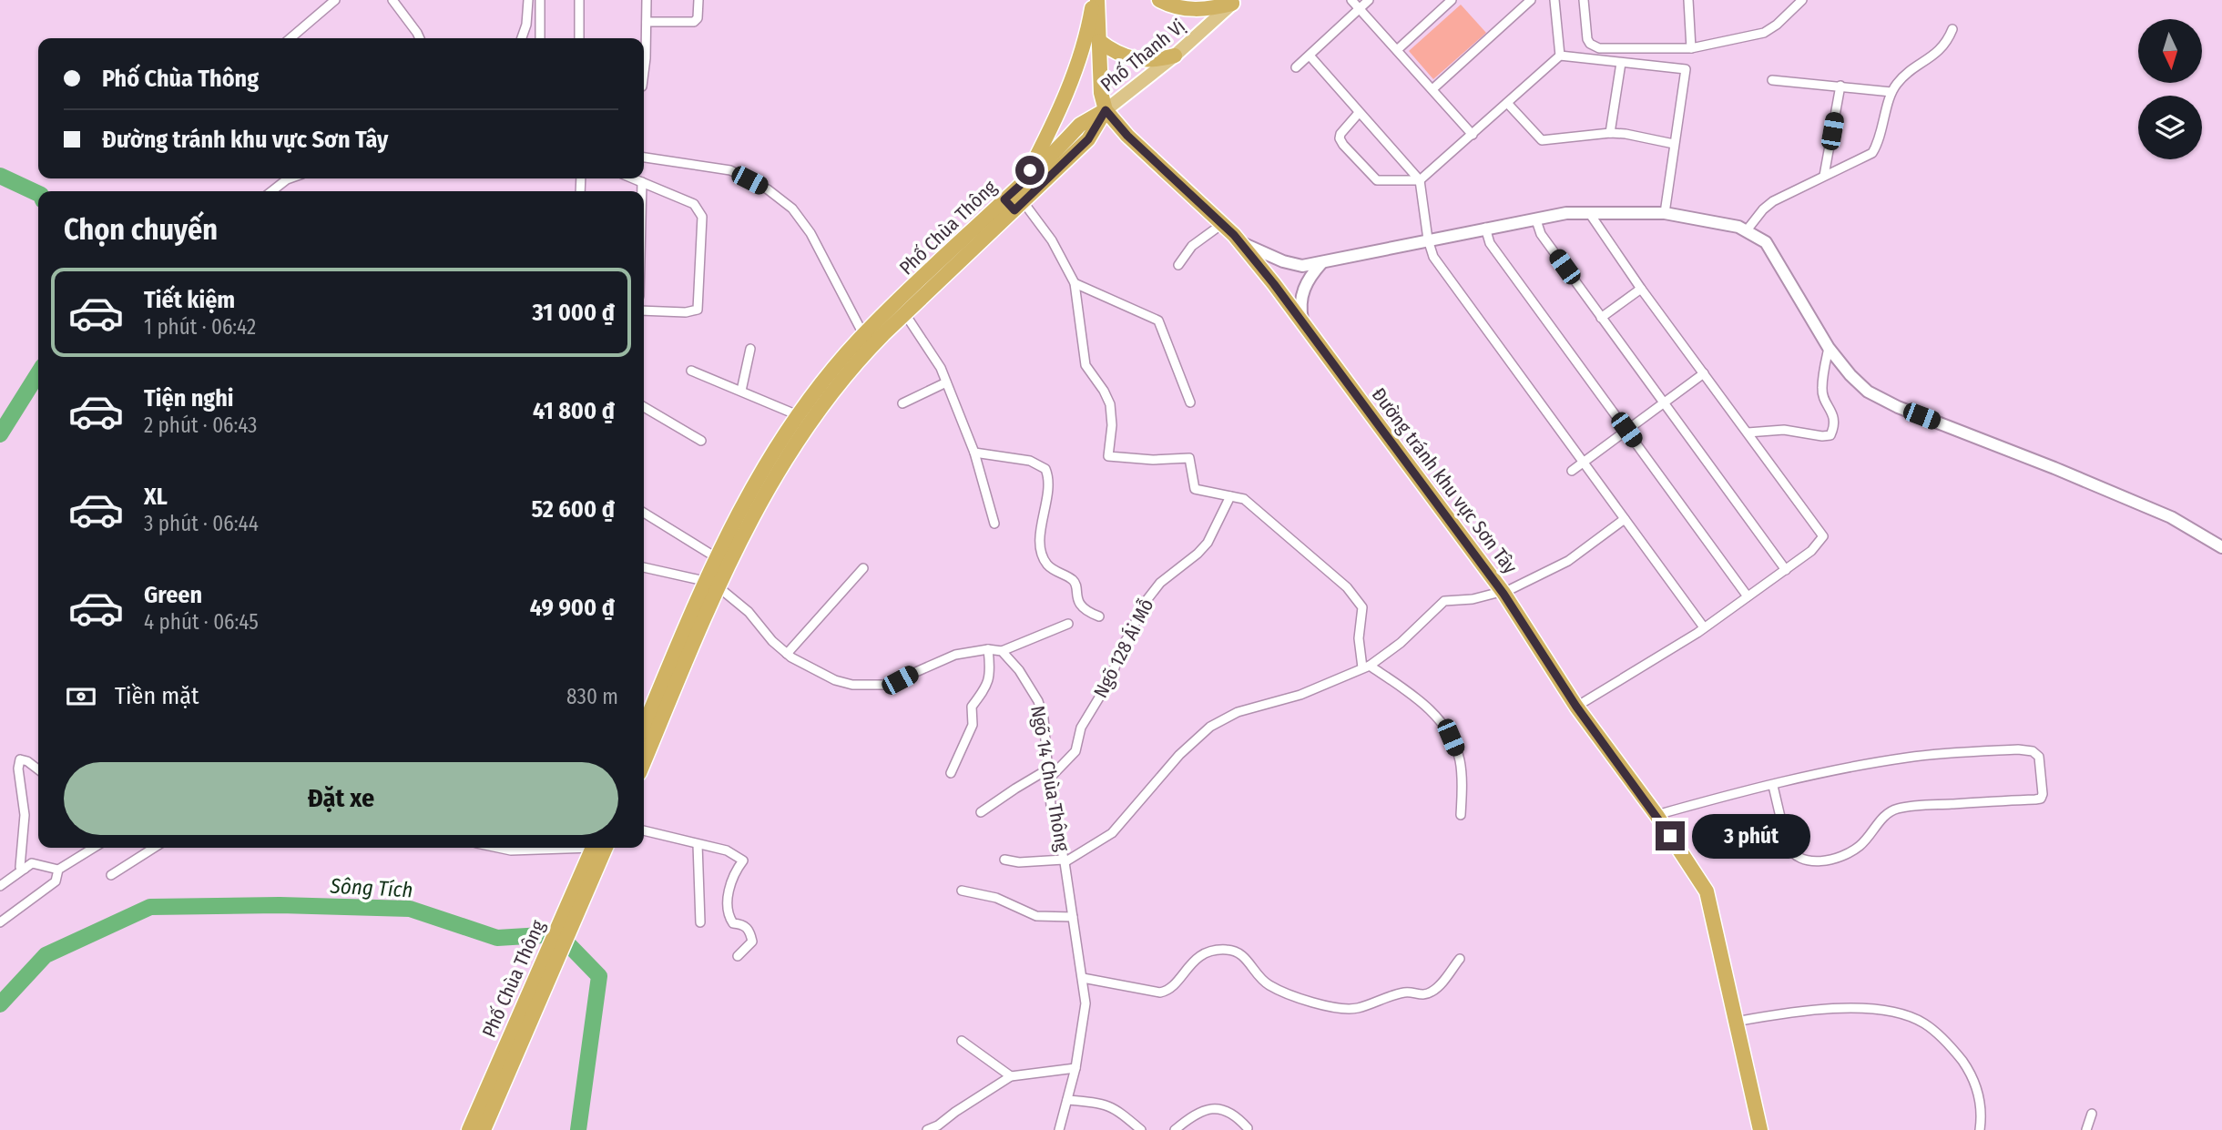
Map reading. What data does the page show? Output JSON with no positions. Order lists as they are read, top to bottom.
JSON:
{
  "streets": {
    "highway": ["Phố Chùa Thông", "Đường tránh khu vực Sơn Tây"],
    "main road": ["Phố Thanh Vị"],
    "street": ["Ngõ 128 Ái Mỗ", "Ngõ 14 Chùa Thông"]
  },
  "crossings": [
    ["Phố Thanh Vị", "Phố Chùa Thông"],
    ["Phố Thanh Vị", "Đường tránh khu vực Sơn Tây"],
    ["Phố Chùa Thông", "Đường tránh khu vực Sơn Tây"],
    ["Ngõ 128 Ái Mỗ", "Ngõ 14 Chùa Thông"]
  ],
  "water": ["Sông Tích"],
  "north": "bottom",
  "page": {
    "banner": ["Phố Chùa Thông", "Đường tránh khu vực Sơn Tây"],
    "heading": "Chọn chuyến",
    "list": [
      {
        "name": "Tiết kiệm",
        "note": "1 phút · 06:42",
        "value": "31 000 ₫"
      },
      {
        "name": "Tiện nghi",
        "note": "2 phút · 06:43",
        "value": "41 800 ₫"
      },
      {
        "name": "XL",
        "note": "3 phút · 06:44",
        "value": "52 600 ₫"
      },
      {
        "name": "Green",
        "note": "4 phút · 06:45",
        "value": "49 900 ₫"
      }
    ],
    "pay": ["Tiền mặt", "830 m"],
    "buttons": "Đặt xe",
    "bubble": "3 phút"
  }
}
